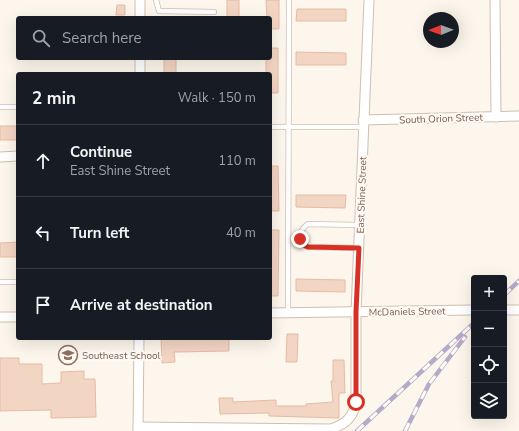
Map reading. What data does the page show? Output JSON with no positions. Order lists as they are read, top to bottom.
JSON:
{
  "streets": {
    "street": ["South Orion Street", "East Shine Street", "McDaniels Street"]
  },
  "crossings": [
    ["South Orion Street", "East Shine Street"],
    ["East Shine Street", "McDaniels Street"]
  ],
  "places": {
    "school or university": ["Southeast School"]
  },
  "north": "left",
  "page": {
    "search": "Search here",
    "heading": ["2 min", "Walk · 150 m"],
    "list": [
      ["Continue", "East Shine Street", "110 m"],
      ["Turn left", "40 m"],
      "Arrive at destination"
    ],
    "map_buttons": ["+", "−"]
  }
}
